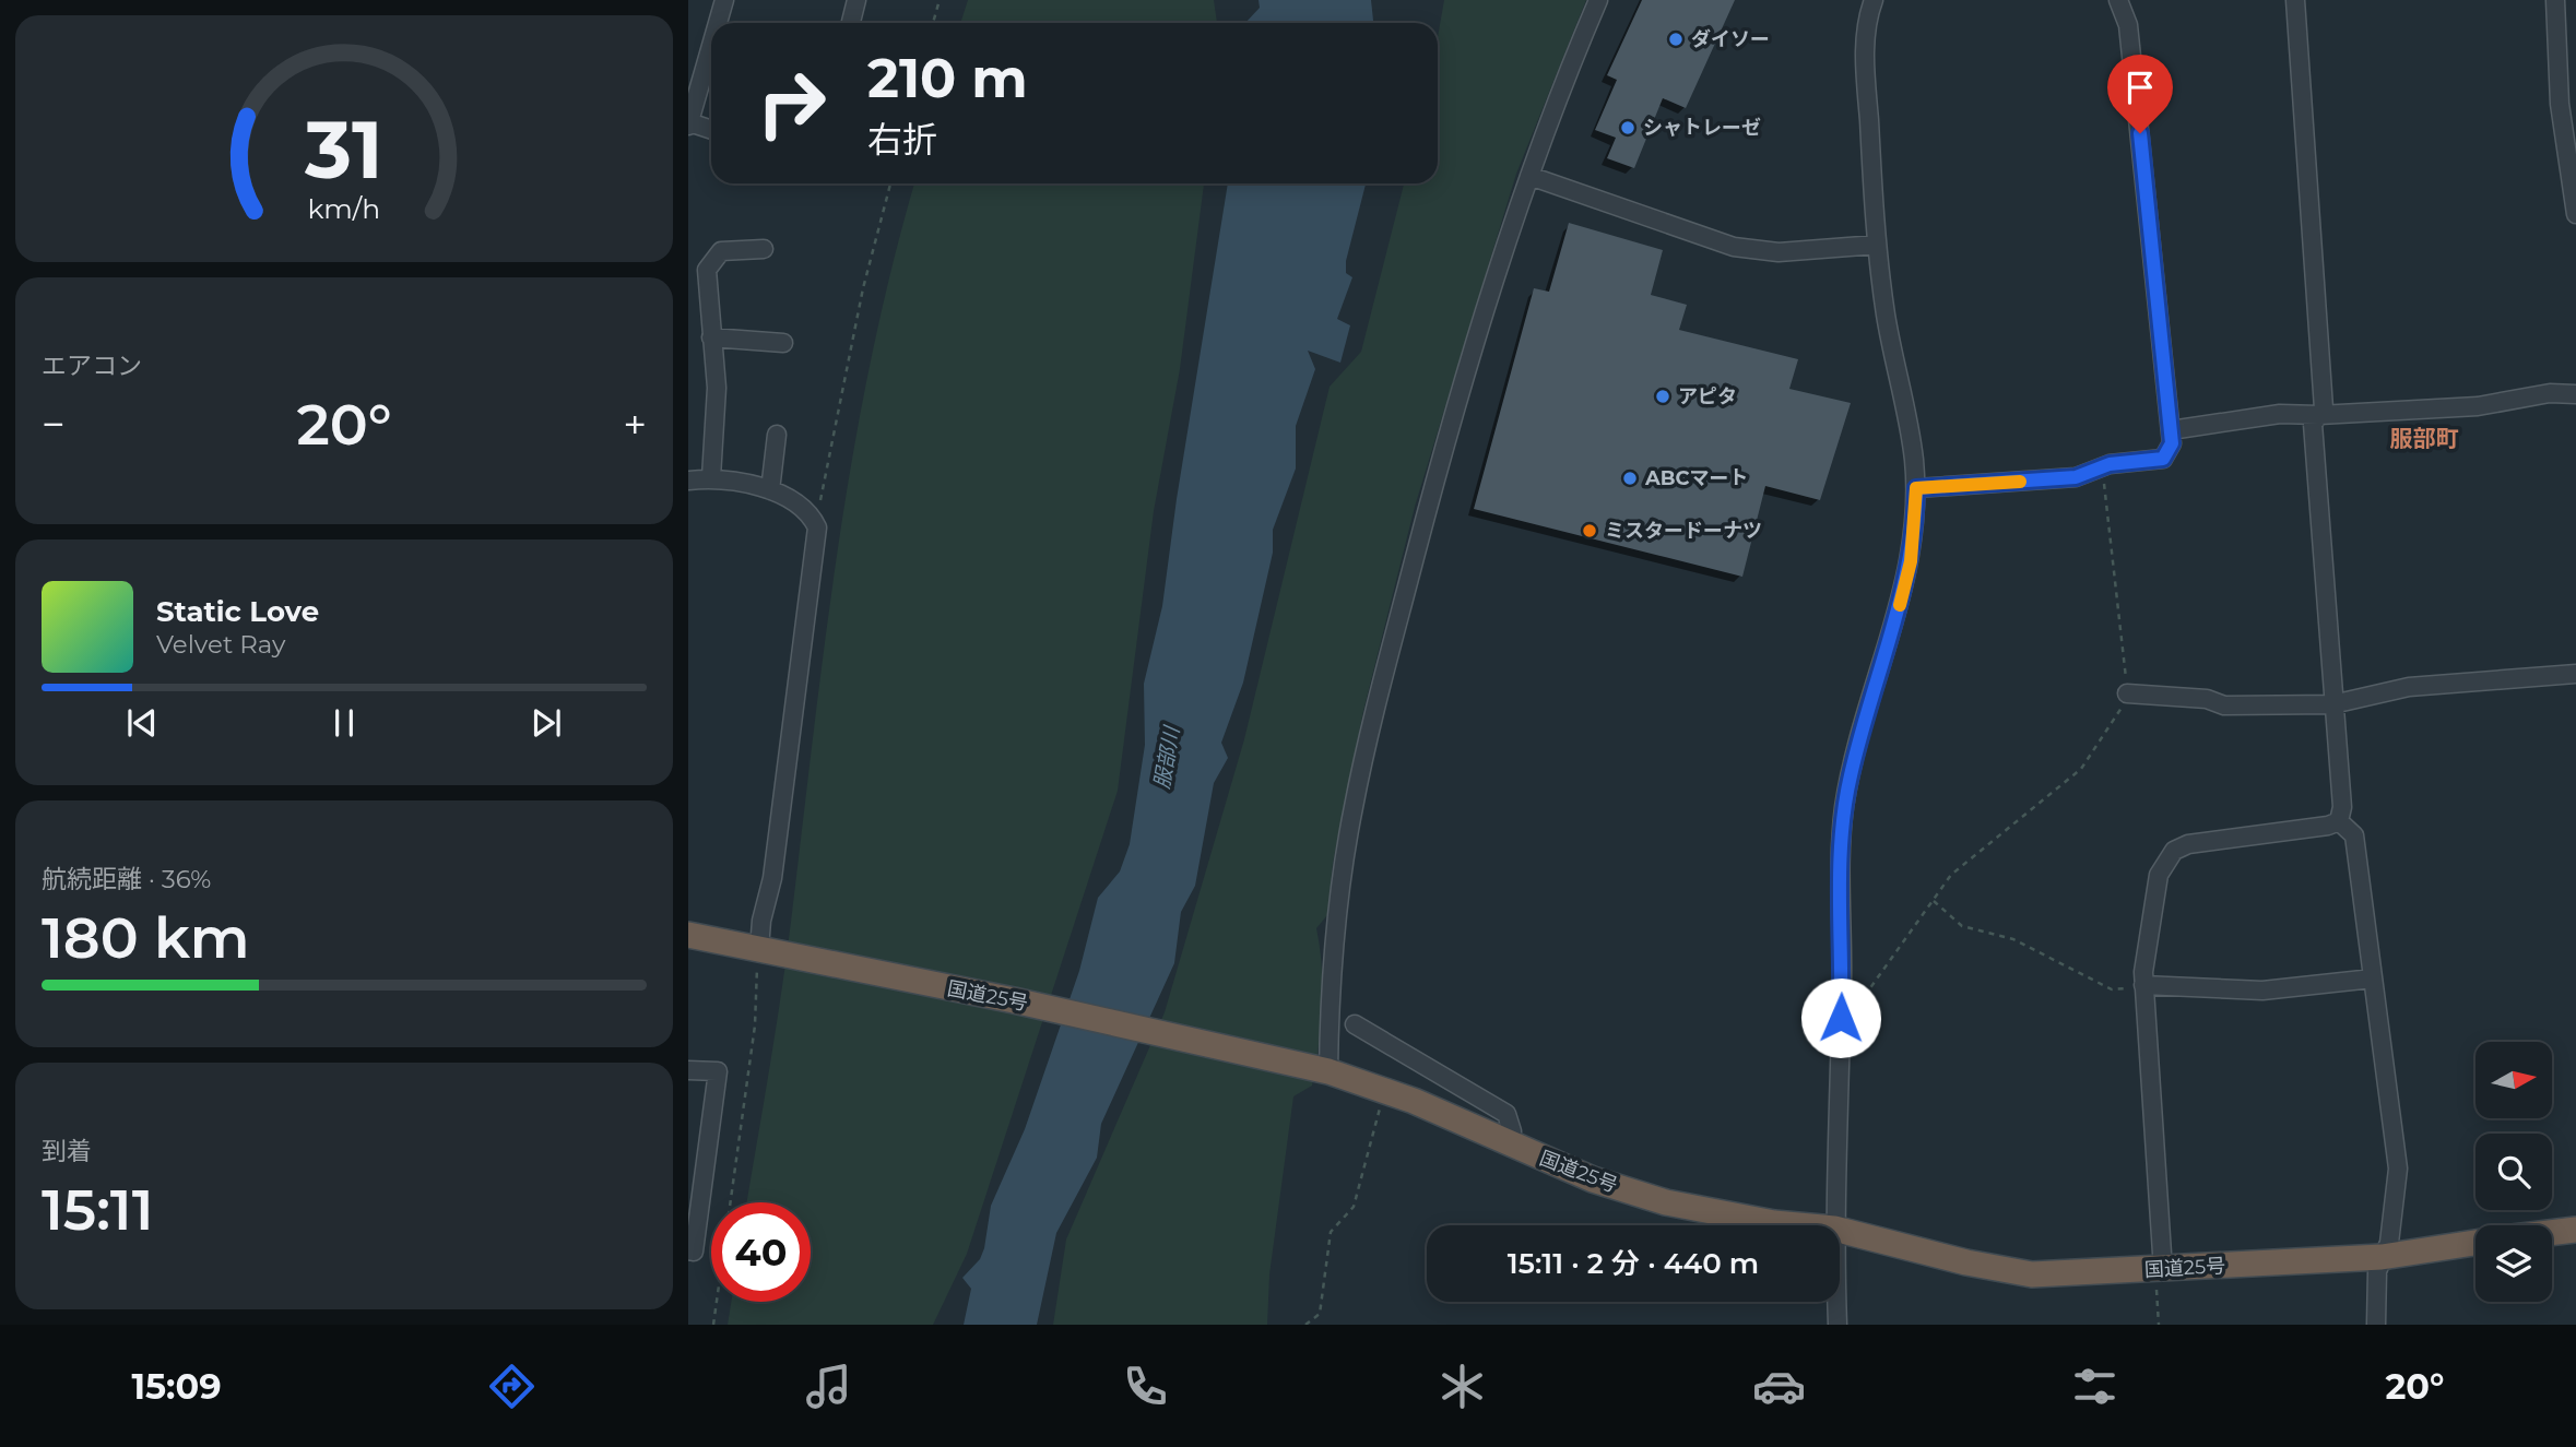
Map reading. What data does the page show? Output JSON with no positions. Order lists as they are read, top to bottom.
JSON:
{
  "streets": {
    "highway": ["国道25号"]
  },
  "districts": ["服部町"],
  "water": ["服部川"],
  "places": [
    "ダイソー",
    "シャトレーゼ",
    "アピタ",
    "ABCマート",
    "ミスタードーナツ"
  ],
  "north": "right",
  "page": {
    "turn": ["210 m", "右折"],
    "tile": [
      "エアコン",
      ["航続距離 · 36%", "180 km"],
      ["到着", "15:11"]
    ],
    "heat": ["−", "20°", "+"],
    "song": ["Static Love", "Velvet Ray"],
    "limit": "40",
    "trip": "15:11 · 2 分 · 440 m",
    "tabs": ["15:09", "20°"],
    "gauge": ["31", "km/h"]
  }
}
